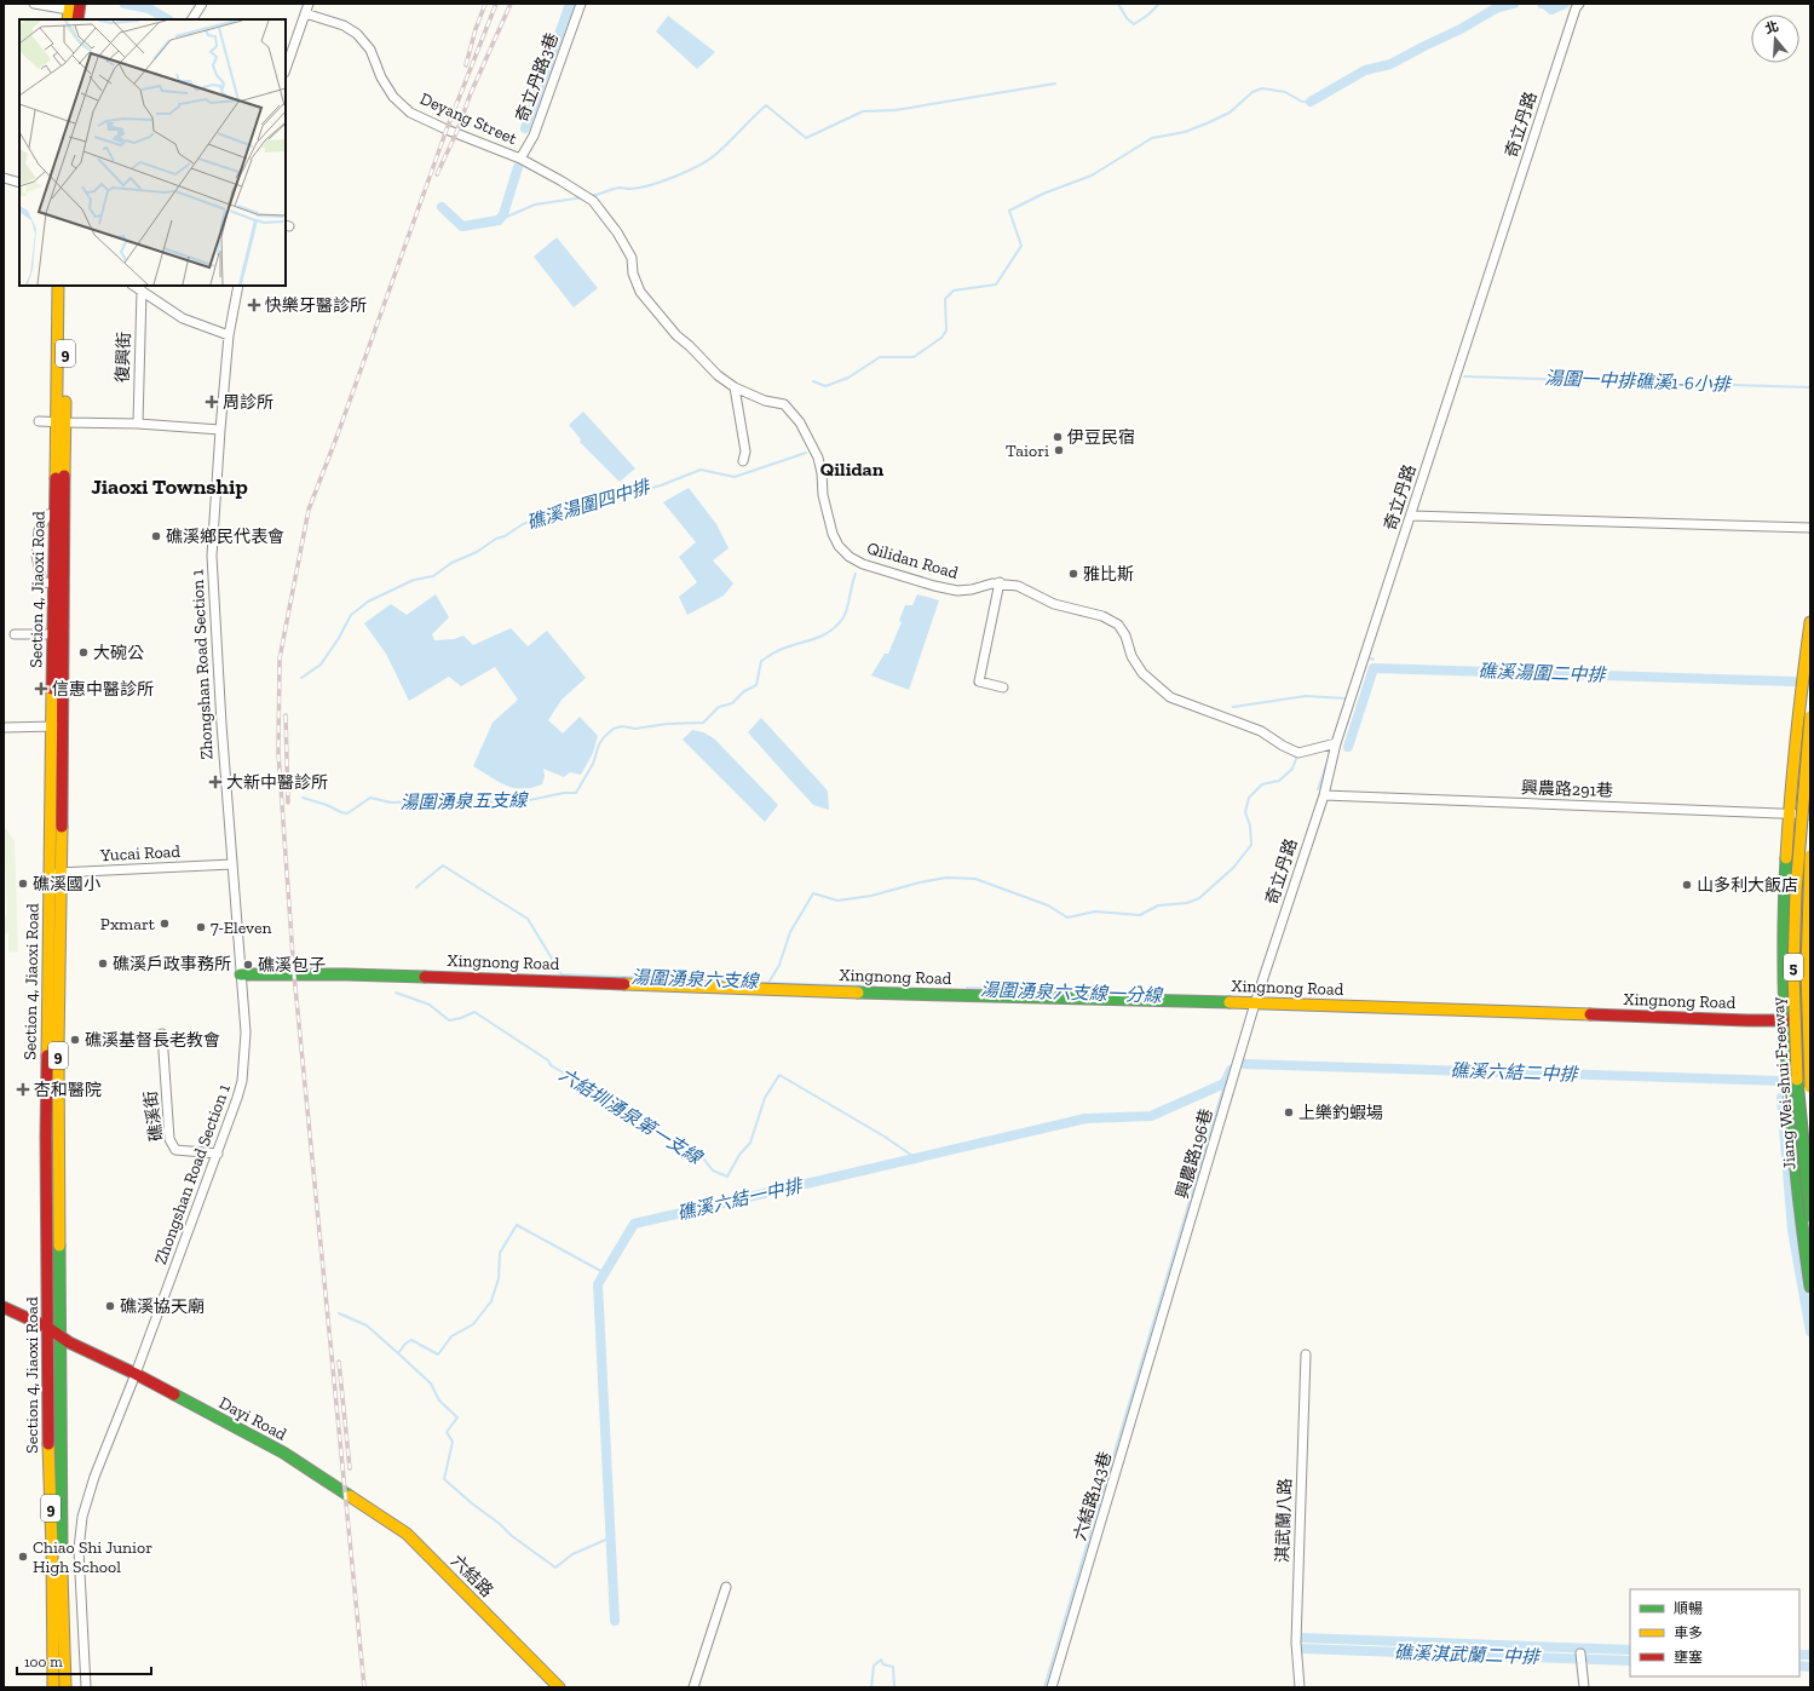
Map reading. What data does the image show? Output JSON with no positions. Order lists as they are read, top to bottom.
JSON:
{
  "streets": {
    "main road": [
      "9",
      "Section 4, Jiaoxi Road",
      "Xingnong Road",
      "5",
      "Jiang Wei-shui Freeway",
      "Dayi Road",
      "六結路"
    ],
    "street": [
      "奇立丹路3巷",
      "Deyang Street",
      "奇立丹路",
      "復興街",
      "Qilidan Road",
      "Zhongshan Road Section 1",
      "興農路291巷",
      "Yucai Road",
      "礁溪街",
      "興農路196巷",
      "六結路143巷",
      "淇武蘭八路"
    ]
  },
  "crossings": [
    ["奇立丹路3巷", "Deyang Street"],
    ["奇立丹路3巷", "Qilidan Road"],
    ["Deyang Street", "Qilidan Road"],
    ["奇立丹路", "Qilidan Road"],
    ["奇立丹路", "興農路291巷"],
    ["奇立丹路", "Xingnong Road"],
    ["奇立丹路", "興農路196巷"],
    ["9", "Section 4, Jiaoxi Road"],
    ["Section 4, Jiaoxi Road", "Yucai Road"],
    ["Section 4, Jiaoxi Road", "Dayi Road"],
    ["Zhongshan Road Section 1", "Yucai Road"],
    ["Zhongshan Road Section 1", "Xingnong Road"],
    ["Zhongshan Road Section 1", "礁溪街"],
    ["Zhongshan Road Section 1", "Dayi Road"],
    ["Xingnong Road", "興農路196巷"],
    ["興農路196巷", "六結路143巷"],
    ["Dayi Road", "六結路"]
  ],
  "districts": ["Qilidan", "Jiaoxi Township"],
  "water": [
    "湯圍一中排礁溪1-6小排",
    "礁溪湯圍四中排",
    "礁溪湯圍二中排",
    "湯圍湧泉五支線",
    "湯圍湧泉六支線",
    "湯圍湧泉六支線一分線",
    "礁溪六結二中排",
    "六結圳湧泉第一支線",
    "礁溪六結一中排",
    "礁溪淇武蘭二中排"
  ],
  "places": {
    "health": [
      "快樂牙醫診所",
      "周診所",
      "信惠中醫診所",
      "大新中醫診所",
      "杏和醫院"
    ],
    "other": [
      "伊豆民宿",
      "Taiori",
      "礁溪鄉民代表會",
      "雅比斯",
      "大碗公",
      "礁溪國小",
      "山多利大飯店",
      "Pxmart",
      "7-Eleven",
      "礁溪戶政事務所",
      "礁溪包子",
      "礁溪基督長老教會",
      "上樂釣蝦場",
      "礁溪協天廟",
      "Chiao Shi Junior High School"
    ]
  },
  "legend": ["順暢", "車多", "壅塞"],
  "scale_bar": "100 m",
  "north": "top"
}
